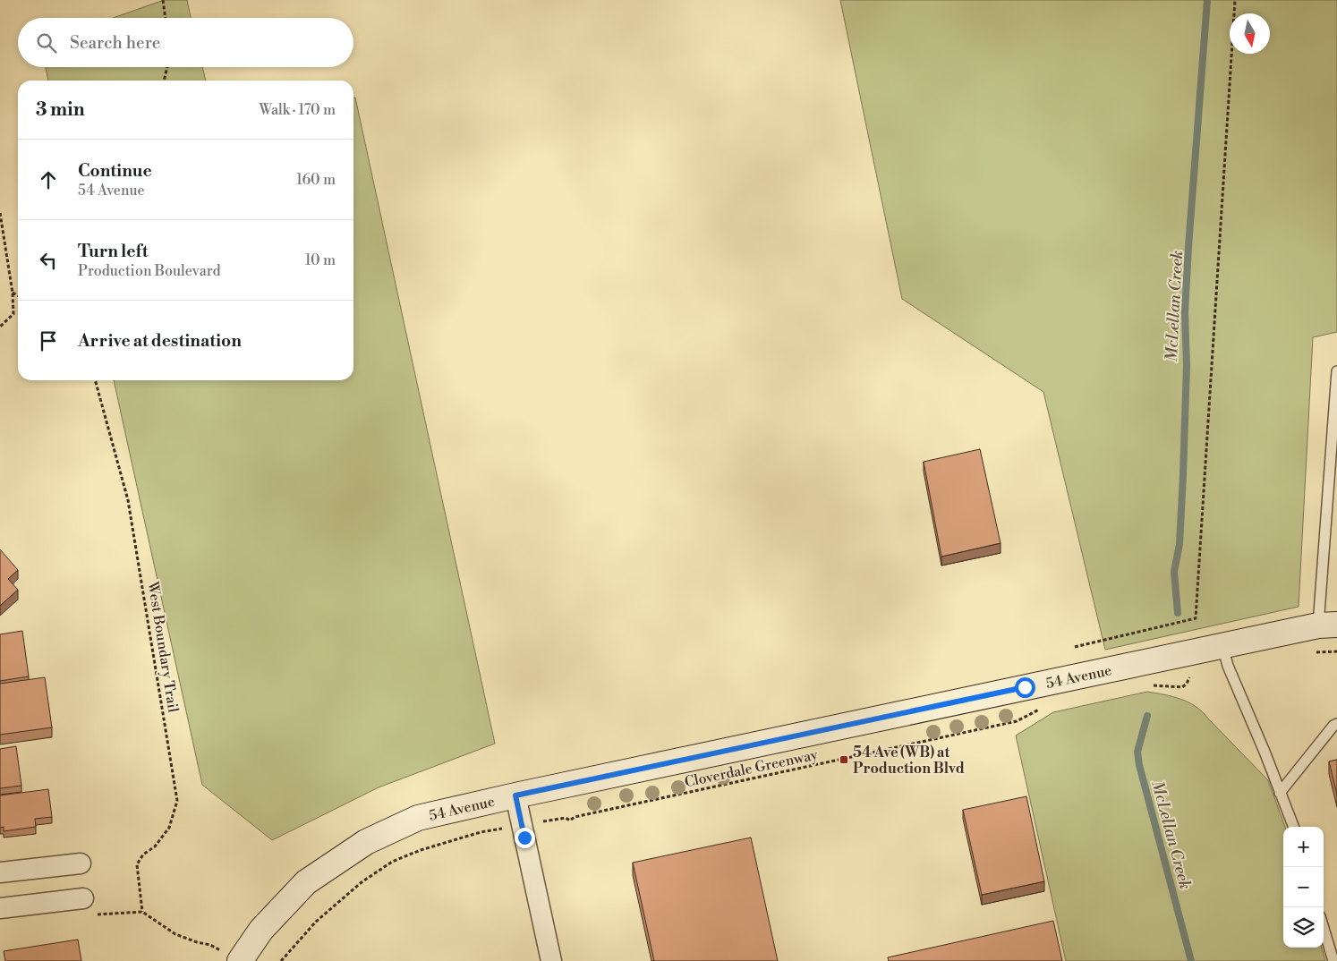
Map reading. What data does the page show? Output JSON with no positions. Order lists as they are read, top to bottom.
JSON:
{
  "streets": {
    "street": ["54 Avenue"],
    "path": ["West Boundary Trail", "Cloverdale Greenway"]
  },
  "water": ["McLellan Creek"],
  "places": {
    "transit": ["54 Ave (WB) at Production Blvd"]
  },
  "north": "bottom",
  "page": {
    "search": "Search here",
    "heading": ["3 min", "Walk · 170 m"],
    "list": [
      ["Continue", "54 Avenue", "160 m"],
      ["Turn left", "Production Boulevard", "10 m"],
      "Arrive at destination"
    ],
    "map_buttons": ["+", "−"]
  }
}
